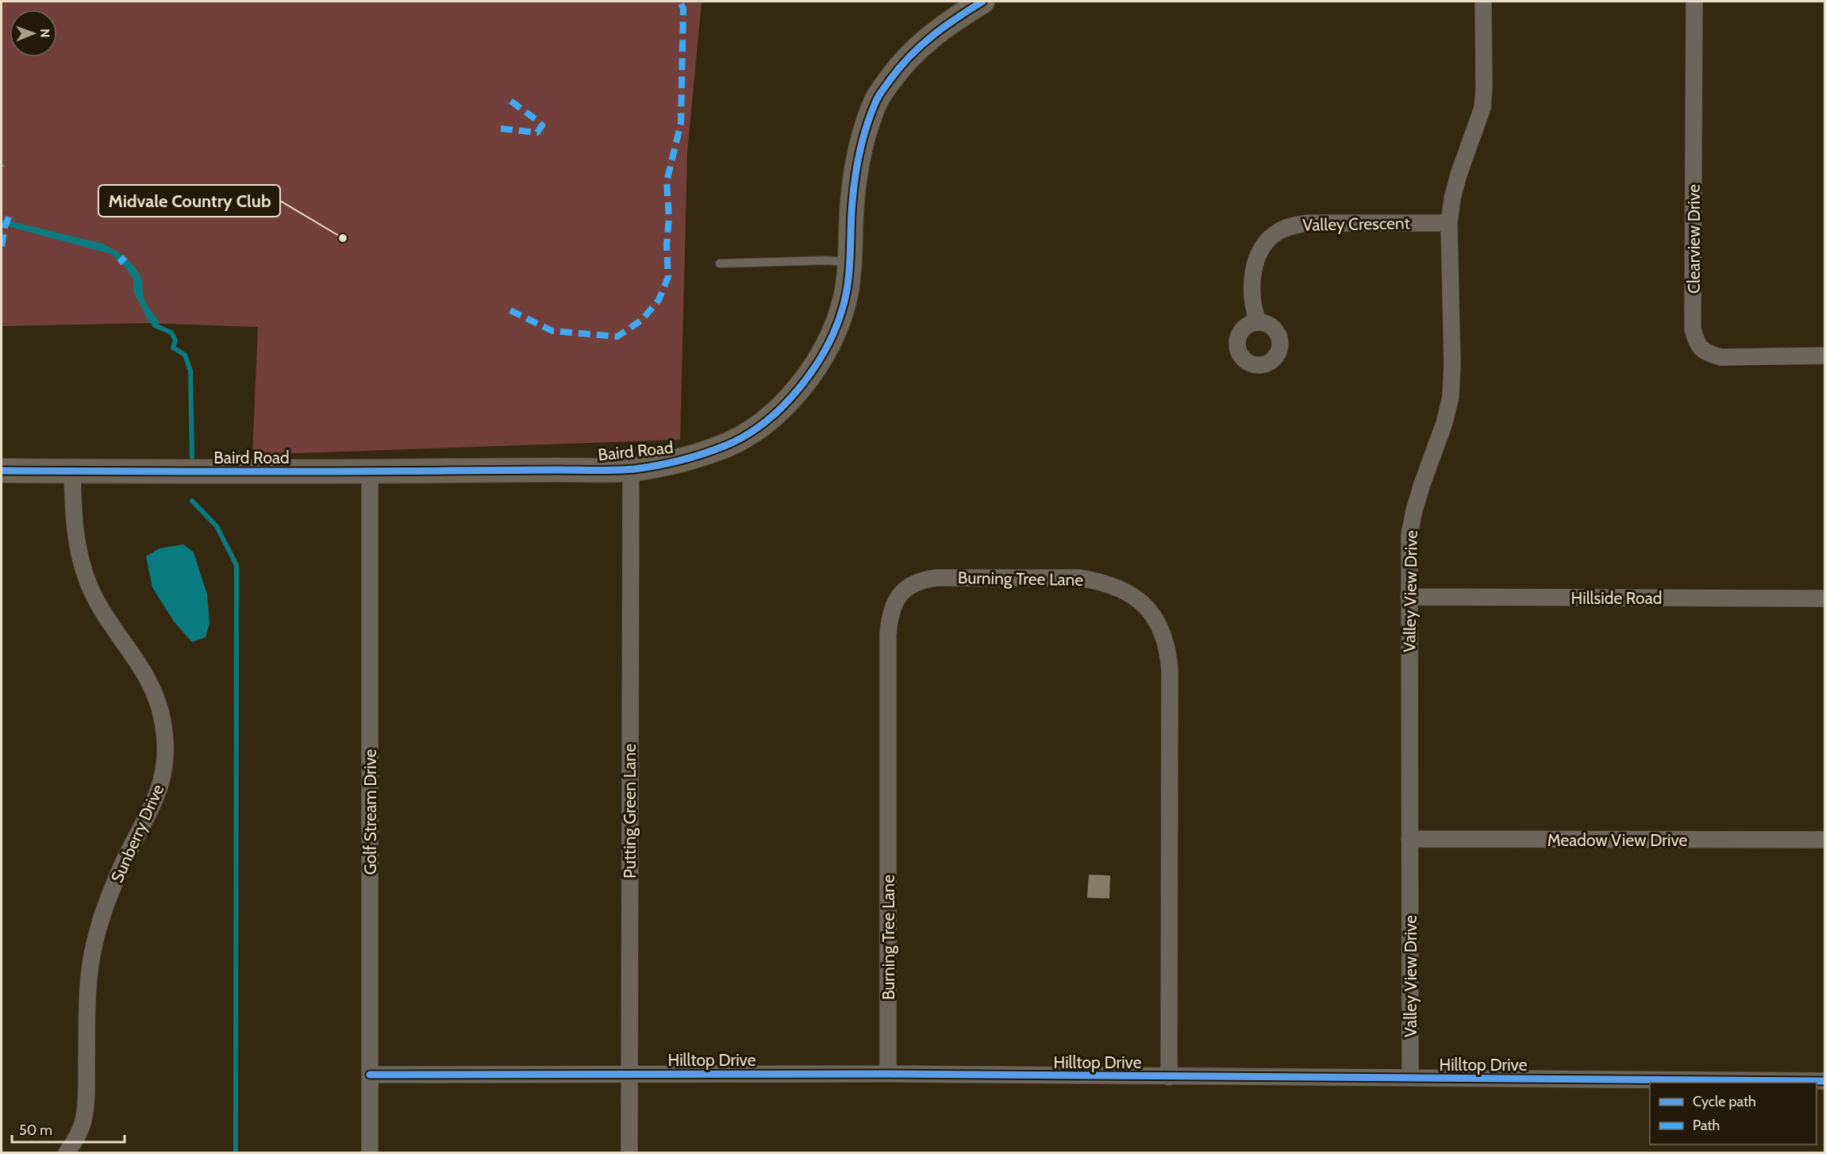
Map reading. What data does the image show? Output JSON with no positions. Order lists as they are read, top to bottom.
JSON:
{
  "streets": {
    "street": [
      "Valley Crescent",
      "Clearview Drive",
      "Baird Road",
      "Burning Tree Lane",
      "Valley View Drive",
      "Hillside Road",
      "Putting Green Lane",
      "Golf Stream Drive",
      "Sunberry Drive",
      "Meadow View Drive",
      "Hilltop Drive"
    ]
  },
  "crossings": [
    ["Valley Crescent", "Valley View Drive"],
    ["Baird Road", "Putting Green Lane"],
    ["Baird Road", "Golf Stream Drive"],
    ["Baird Road", "Sunberry Drive"],
    ["Burning Tree Lane", "Hilltop Drive"],
    ["Valley View Drive", "Hillside Road"],
    ["Valley View Drive", "Meadow View Drive"],
    ["Valley View Drive", "Hilltop Drive"],
    ["Putting Green Lane", "Hilltop Drive"],
    ["Golf Stream Drive", "Hilltop Drive"]
  ],
  "places": ["Midvale Country Club"],
  "legend": ["Cycle path", "Path"],
  "scale_bar": "50 m",
  "north": "right"
}
